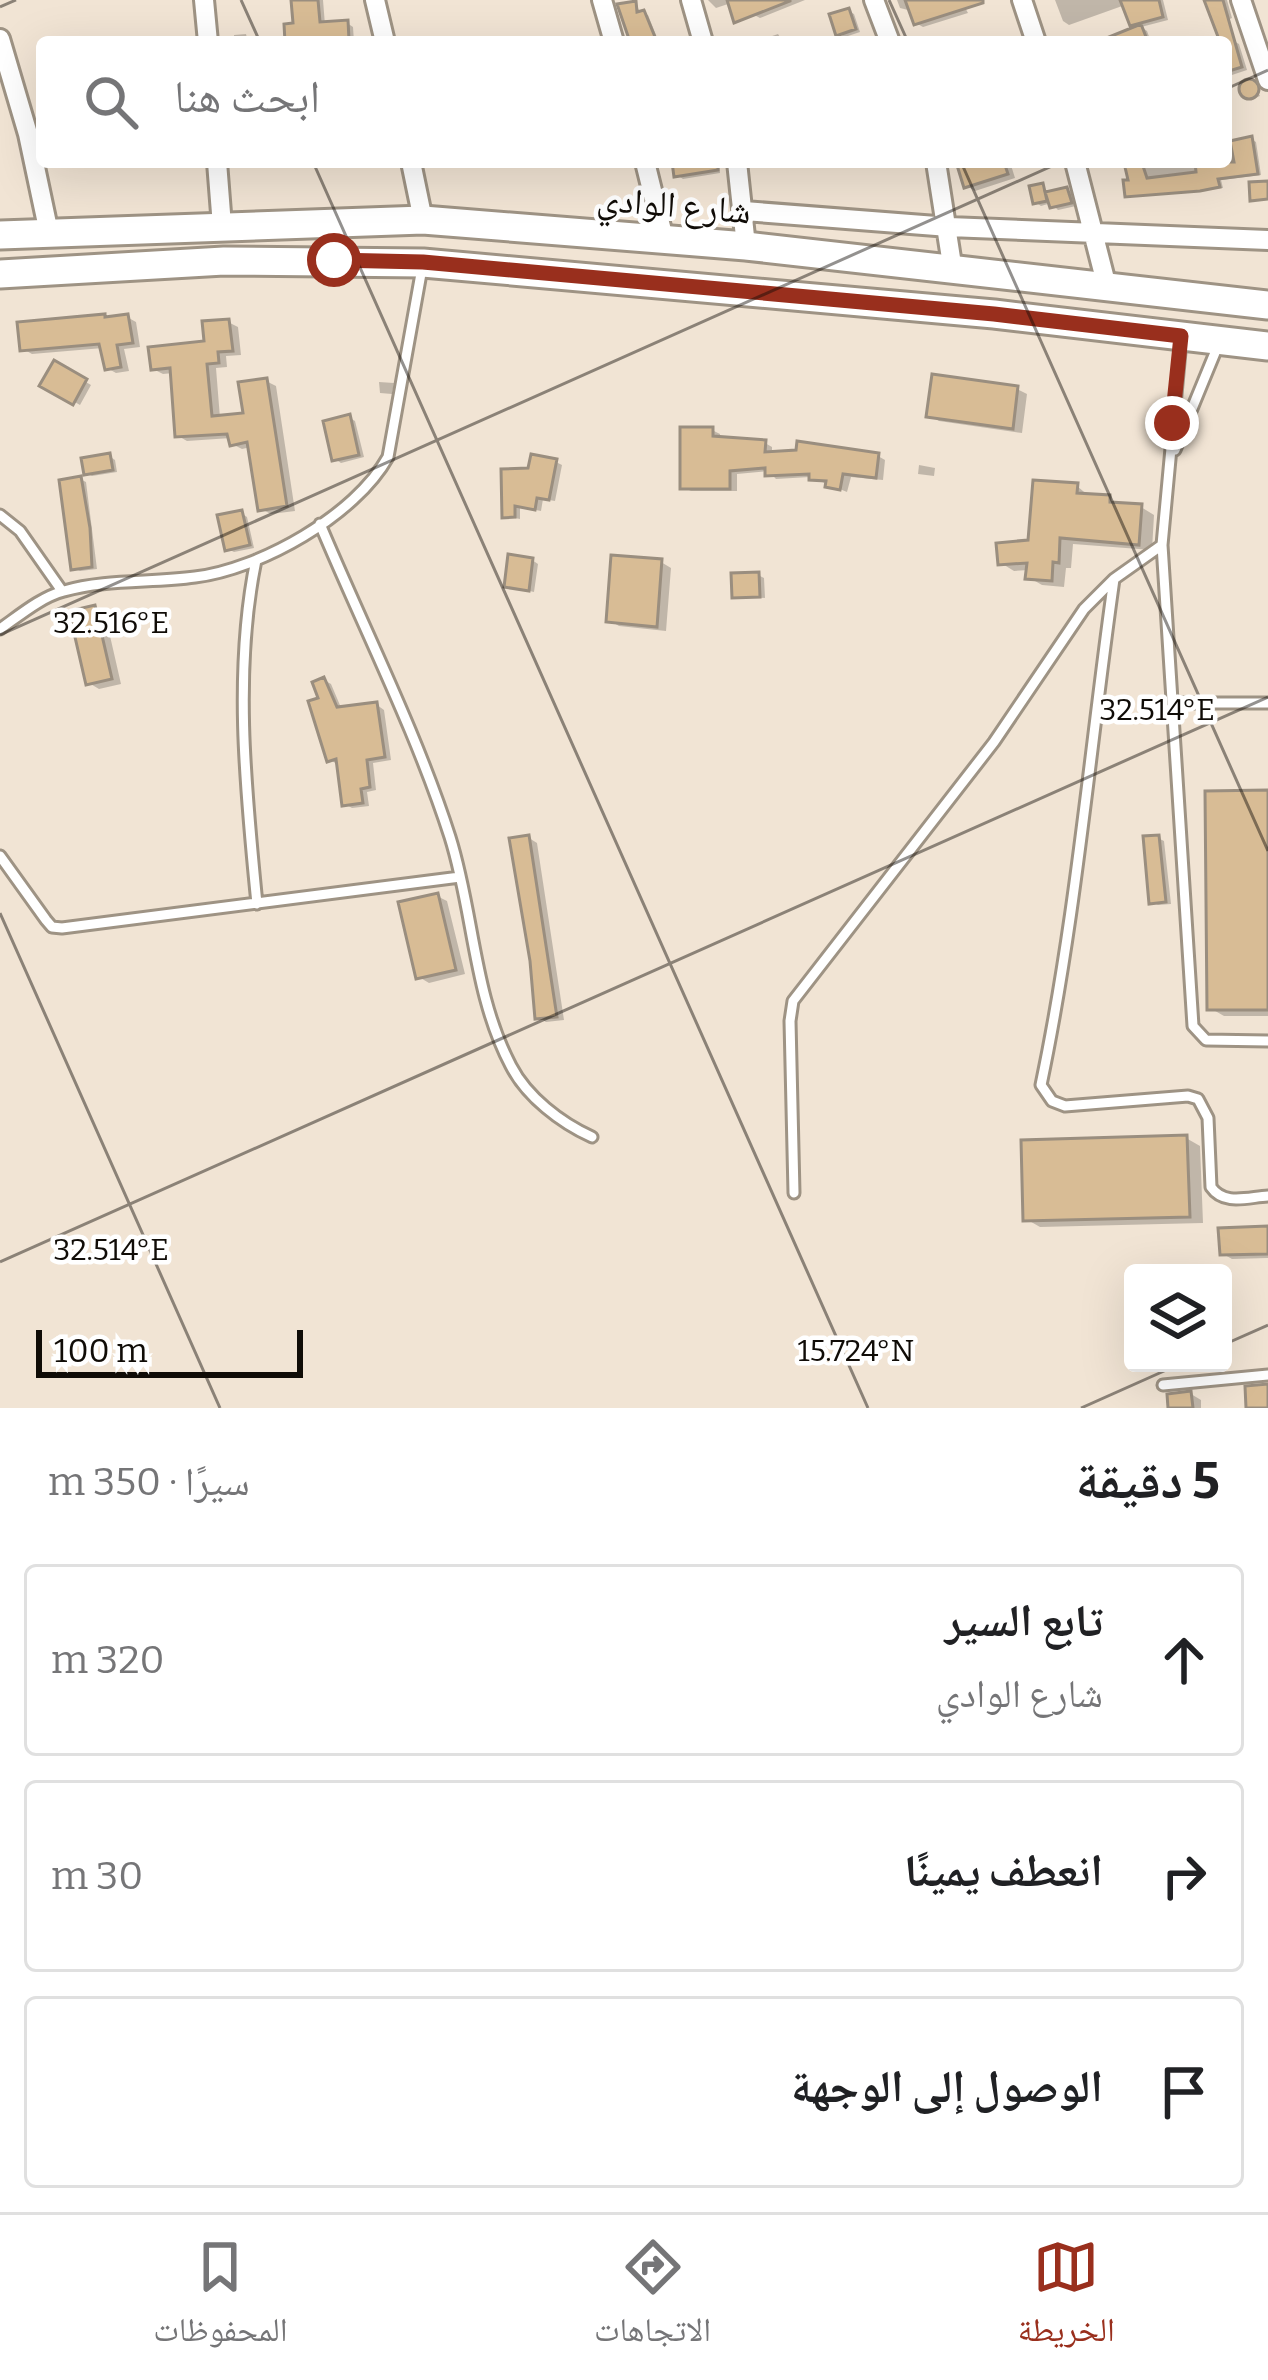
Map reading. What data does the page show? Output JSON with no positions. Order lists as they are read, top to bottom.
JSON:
{
  "streets": {
    "main road": ["شارع الوادي"]
  },
  "scale_bar": "100 m",
  "page": {
    "search": "ابحث هنا",
    "scale": "100 m",
    "heading": ["5 دقيقة", "سيرًا · 350 m"],
    "list": [
      ["تابع السير", "شارع الوادي", "320 m"],
      ["انعطف يمينًا", "30 m"],
      "الوصول إلى الوجهة"
    ],
    "nav": ["الخريطة", "الاتجاهات", "المحفوظات"]
  },
  "coordinates": ["32.516°E", "32.514°E", "15.724°N"]
}
